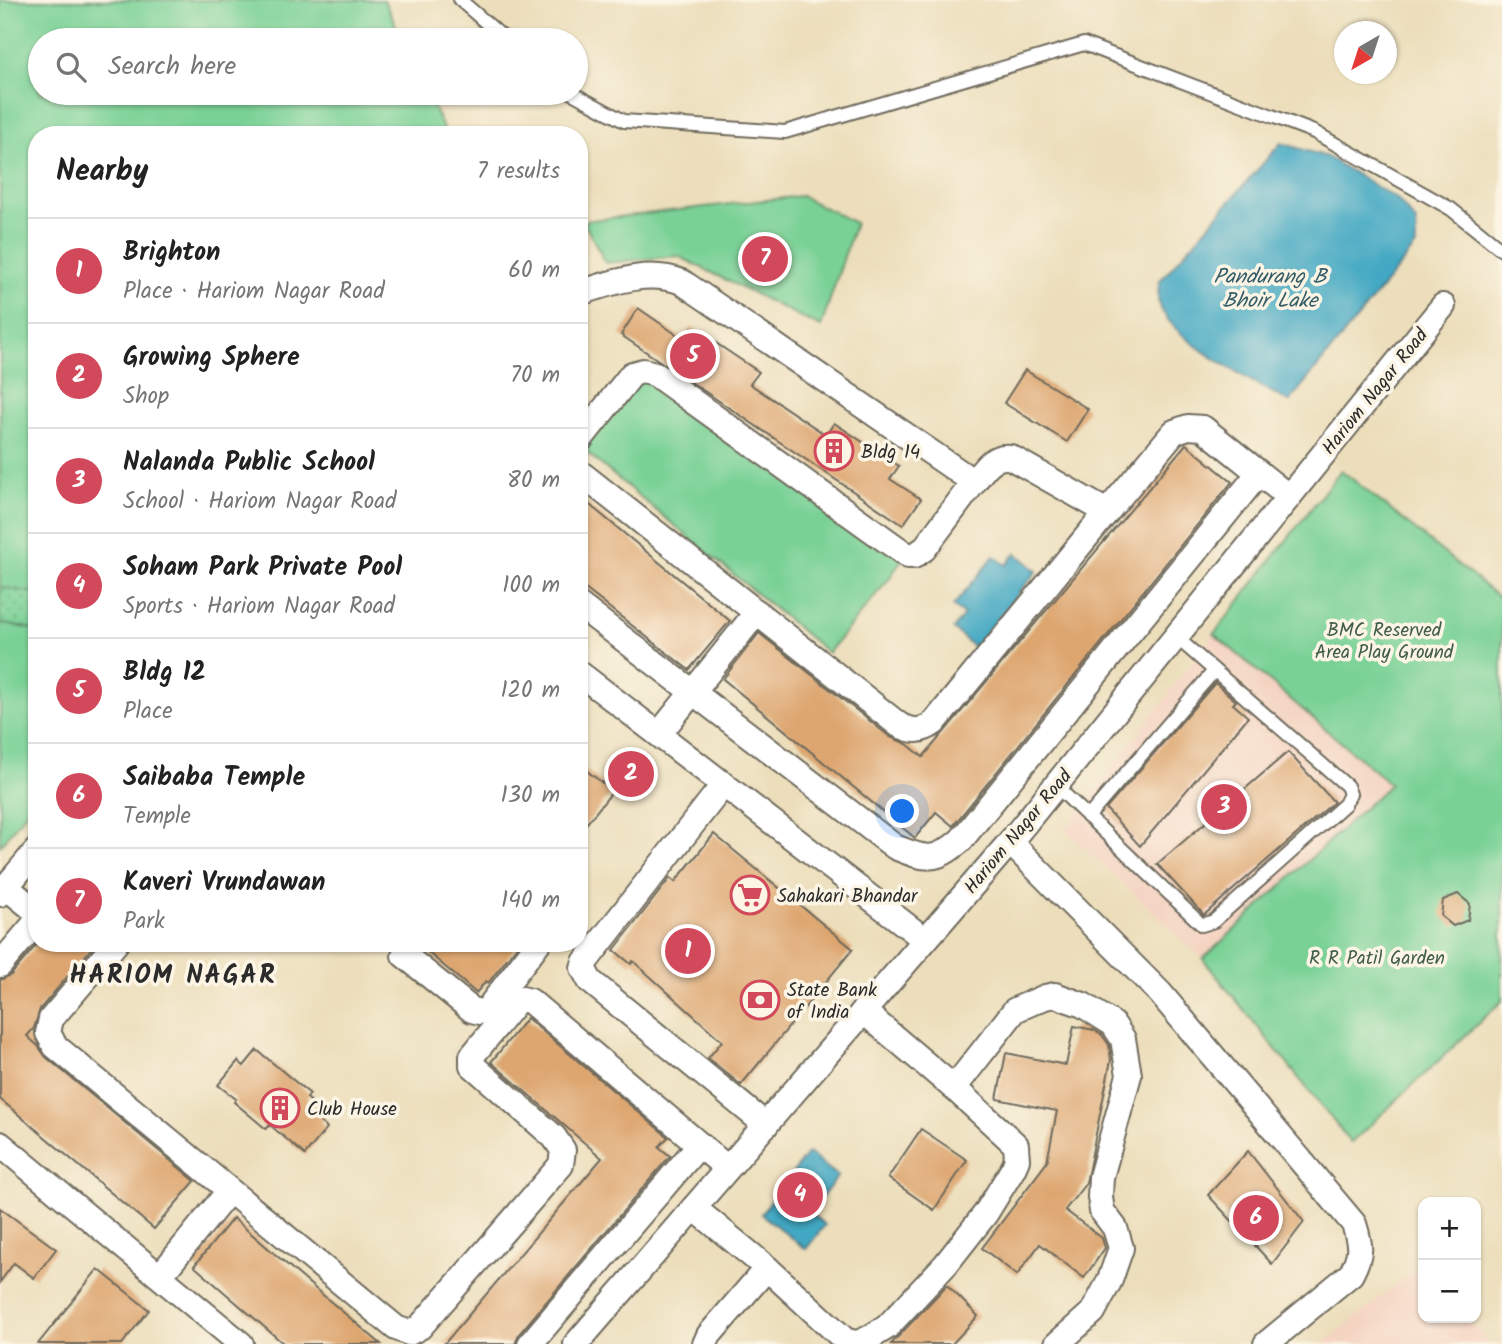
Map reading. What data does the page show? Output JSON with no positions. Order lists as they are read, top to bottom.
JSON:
{
  "streets": {
    "street": ["Hariom Nagar Road"]
  },
  "districts": ["HARIOM NAGAR"],
  "water": ["Pandurang B Bhoir Lake"],
  "parks": ["BMC Reserved Area Play Ground", "R R Patil Garden"],
  "places": {
    "building": ["Bldg 14", "Club House"],
    "supermarket": ["Sahakari Bhandar"],
    "bank": ["State Bank of India"]
  },
  "north": "bottom left",
  "page": {
    "search": "Search here",
    "heading": ["Nearby", "7 results"],
    "list": [
      {
        "mark": "1",
        "name": "Brighton",
        "note": "Place · Hariom Nagar Road",
        "value": "60 m"
      },
      {
        "mark": "2",
        "name": "Growing Sphere",
        "note": "Shop",
        "value": "70 m"
      },
      {
        "mark": "3",
        "name": "Nalanda Public School",
        "note": "School · Hariom Nagar Road",
        "value": "80 m"
      },
      {
        "mark": "4",
        "name": "Soham Park Private Pool",
        "note": "Sports · Hariom Nagar Road",
        "value": "100 m"
      },
      {
        "mark": "5",
        "name": "Bldg 12",
        "note": "Place",
        "value": "120 m"
      },
      {
        "mark": "6",
        "name": "Saibaba Temple",
        "note": "Temple",
        "value": "130 m"
      },
      {
        "mark": "7",
        "name": "Kaveri Vrundawan",
        "note": "Park",
        "value": "140 m"
      }
    ],
    "pins": [
      "7",
      "5",
      "2",
      "3",
      "1",
      "4",
      "6"
    ],
    "map_buttons": ["+", "−"]
  }
}
